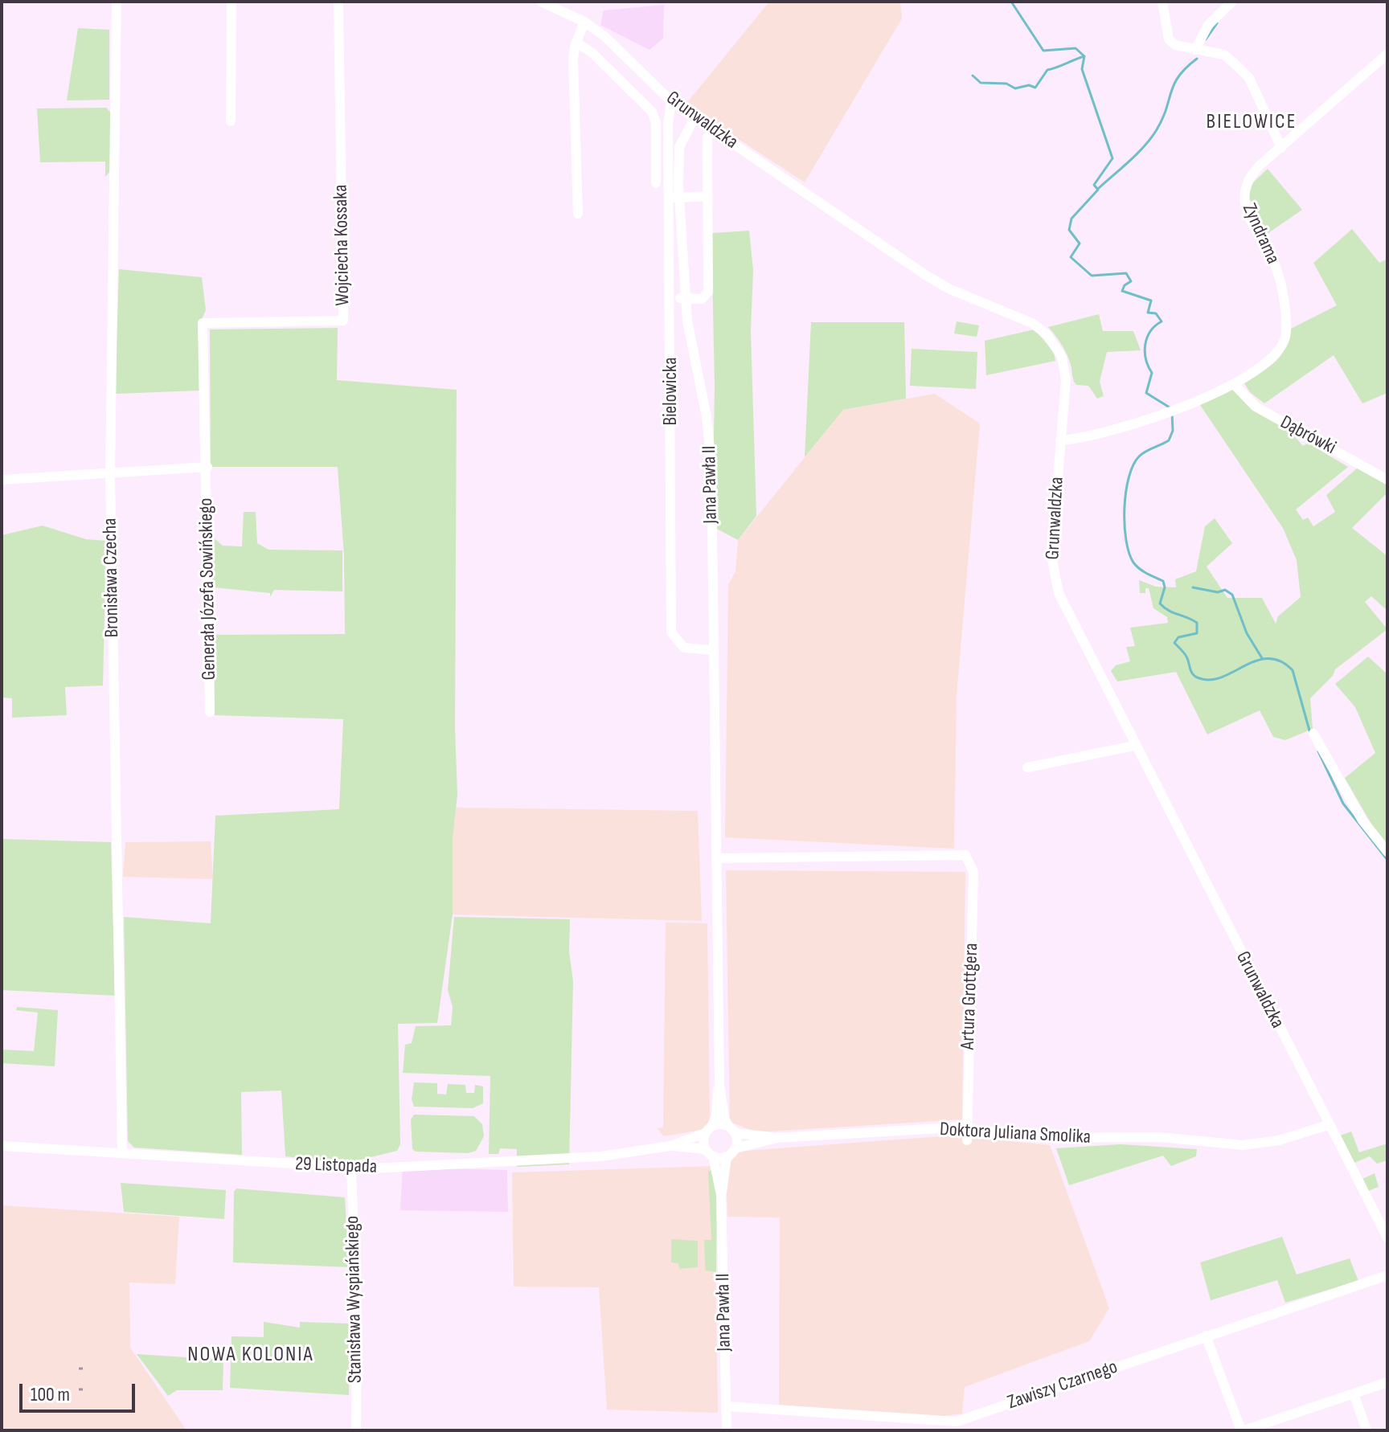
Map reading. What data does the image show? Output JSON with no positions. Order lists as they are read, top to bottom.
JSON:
{
  "streets": {
    "street": [
      "Grunwaldzka",
      "Zyndrama",
      "Wojciecha Kossaka",
      "Bielowicka",
      "Dąbrówki",
      "Jana Pawła II",
      "Bronisława Czecha",
      "Generała Józefa Sowińskiego",
      "Artura Grottgera",
      "Doktora Juliana Smolika",
      "29 Listopada",
      "Stanisława Wyspiańskiego",
      "Zawiszy Czarnego"
    ]
  },
  "crossings": [
    ["Grunwaldzka", "Zyndrama"],
    ["Grunwaldzka", "Bielowicka"],
    ["Grunwaldzka", "Jana Pawła II"],
    ["Grunwaldzka", "Doktora Juliana Smolika"],
    ["Zyndrama", "Dąbrówki"],
    ["Wojciecha Kossaka", "Generała Józefa Sowińskiego"],
    ["Bielowicka", "Jana Pawła II"],
    ["Jana Pawła II", "Artura Grottgera"],
    ["Jana Pawła II", "Doktora Juliana Smolika"],
    ["Jana Pawła II", "29 Listopada"],
    ["Jana Pawła II", "Zawiszy Czarnego"],
    ["Bronisława Czecha", "29 Listopada"],
    ["Artura Grottgera", "Doktora Juliana Smolika"],
    ["Doktora Juliana Smolika", "29 Listopada"],
    ["29 Listopada", "Stanisława Wyspiańskiego"]
  ],
  "districts": ["BIELOWICE", "NOWA KOLONIA"],
  "scale_bar": "100 m"
}
